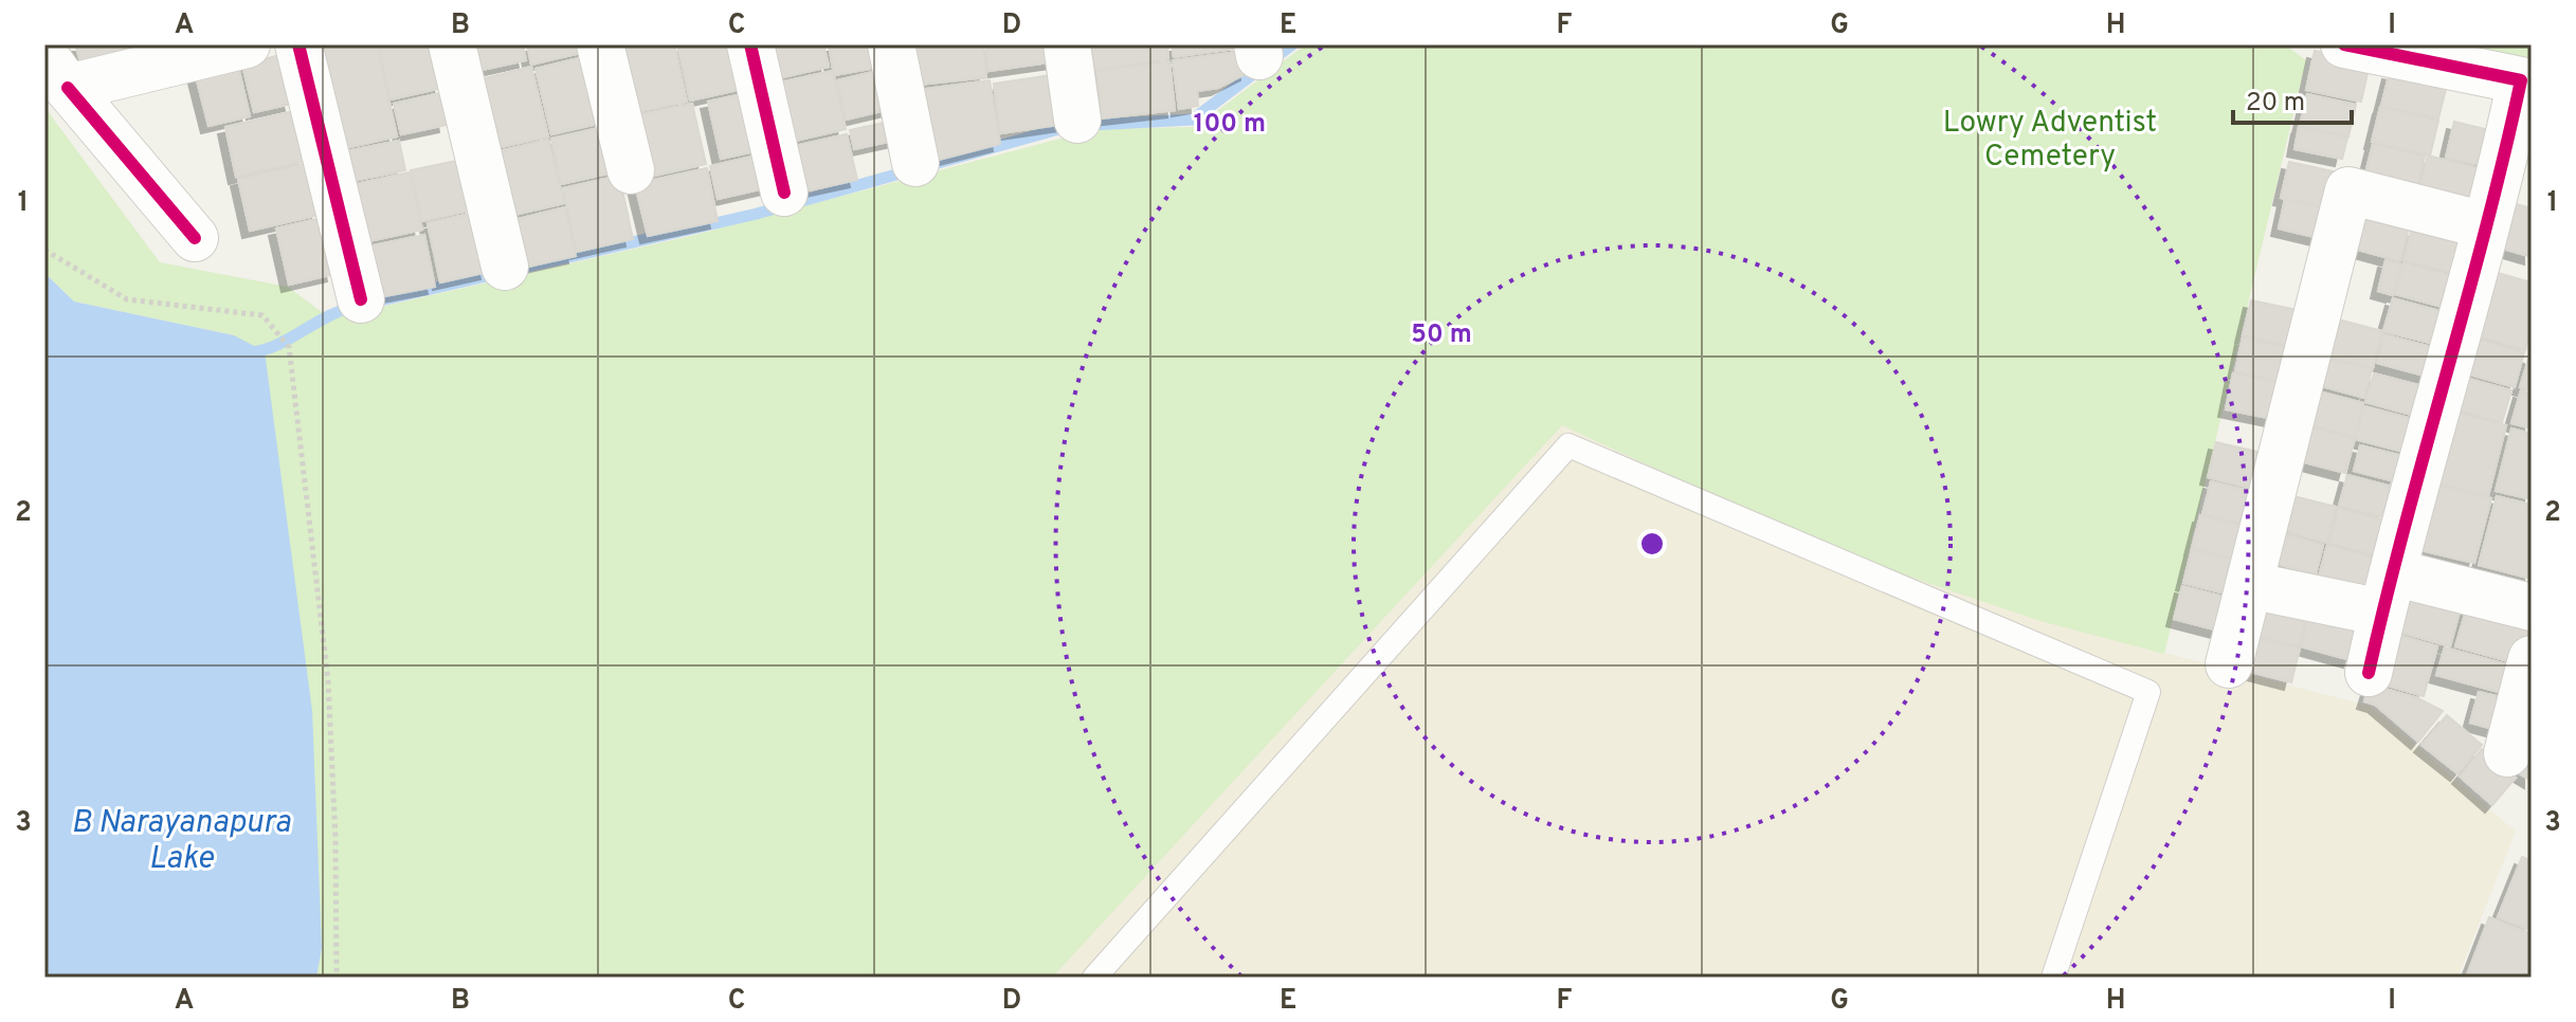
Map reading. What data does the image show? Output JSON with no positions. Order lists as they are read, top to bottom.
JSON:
{
  "water": ["B Narayanapura Lake"],
  "parks": ["Lowry Adventist Cemetery"],
  "scale_bar": "20 m",
  "grid": {
    "columns": [
      "A",
      "B",
      "C",
      "D",
      "E",
      "F",
      "G",
      "H",
      "I"
    ],
    "rows": ["1", "2", "3"]
  },
  "rings": ["100 m", "50 m"]
}
